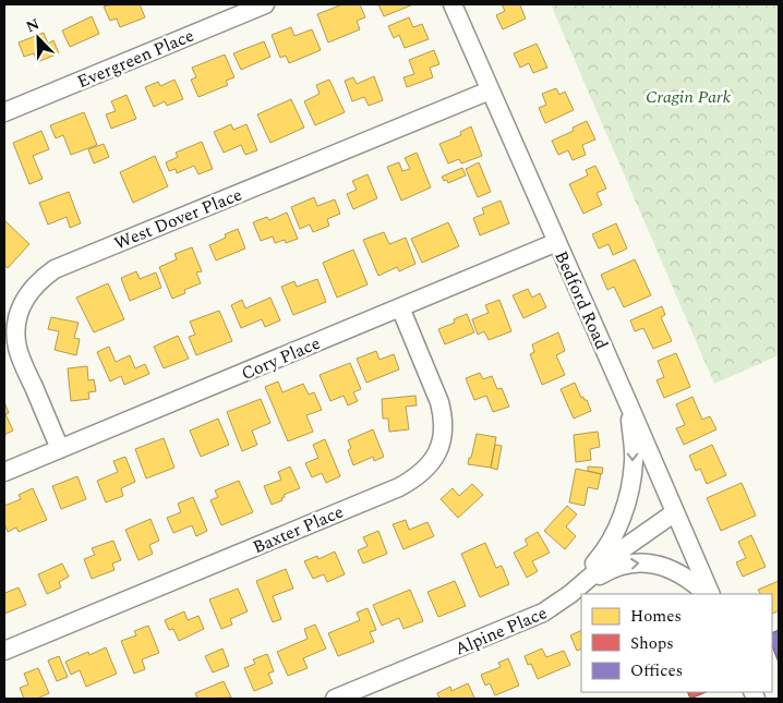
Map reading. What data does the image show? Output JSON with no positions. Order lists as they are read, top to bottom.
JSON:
{
  "streets": {
    "street": [
      "Evergreen Place",
      "West Dover Place",
      "Bedford Road",
      "Cory Place",
      "Baxter Place",
      "Alpine Place"
    ]
  },
  "crossings": [
    ["West Dover Place", "Bedford Road"],
    ["West Dover Place", "Cory Place"],
    ["Bedford Road", "Cory Place"],
    ["Bedford Road", "Alpine Place"],
    ["Cory Place", "Baxter Place"]
  ],
  "parks": ["Cragin Park"],
  "legend": ["Homes", "Shops", "Offices"],
  "north": "top left"
}
